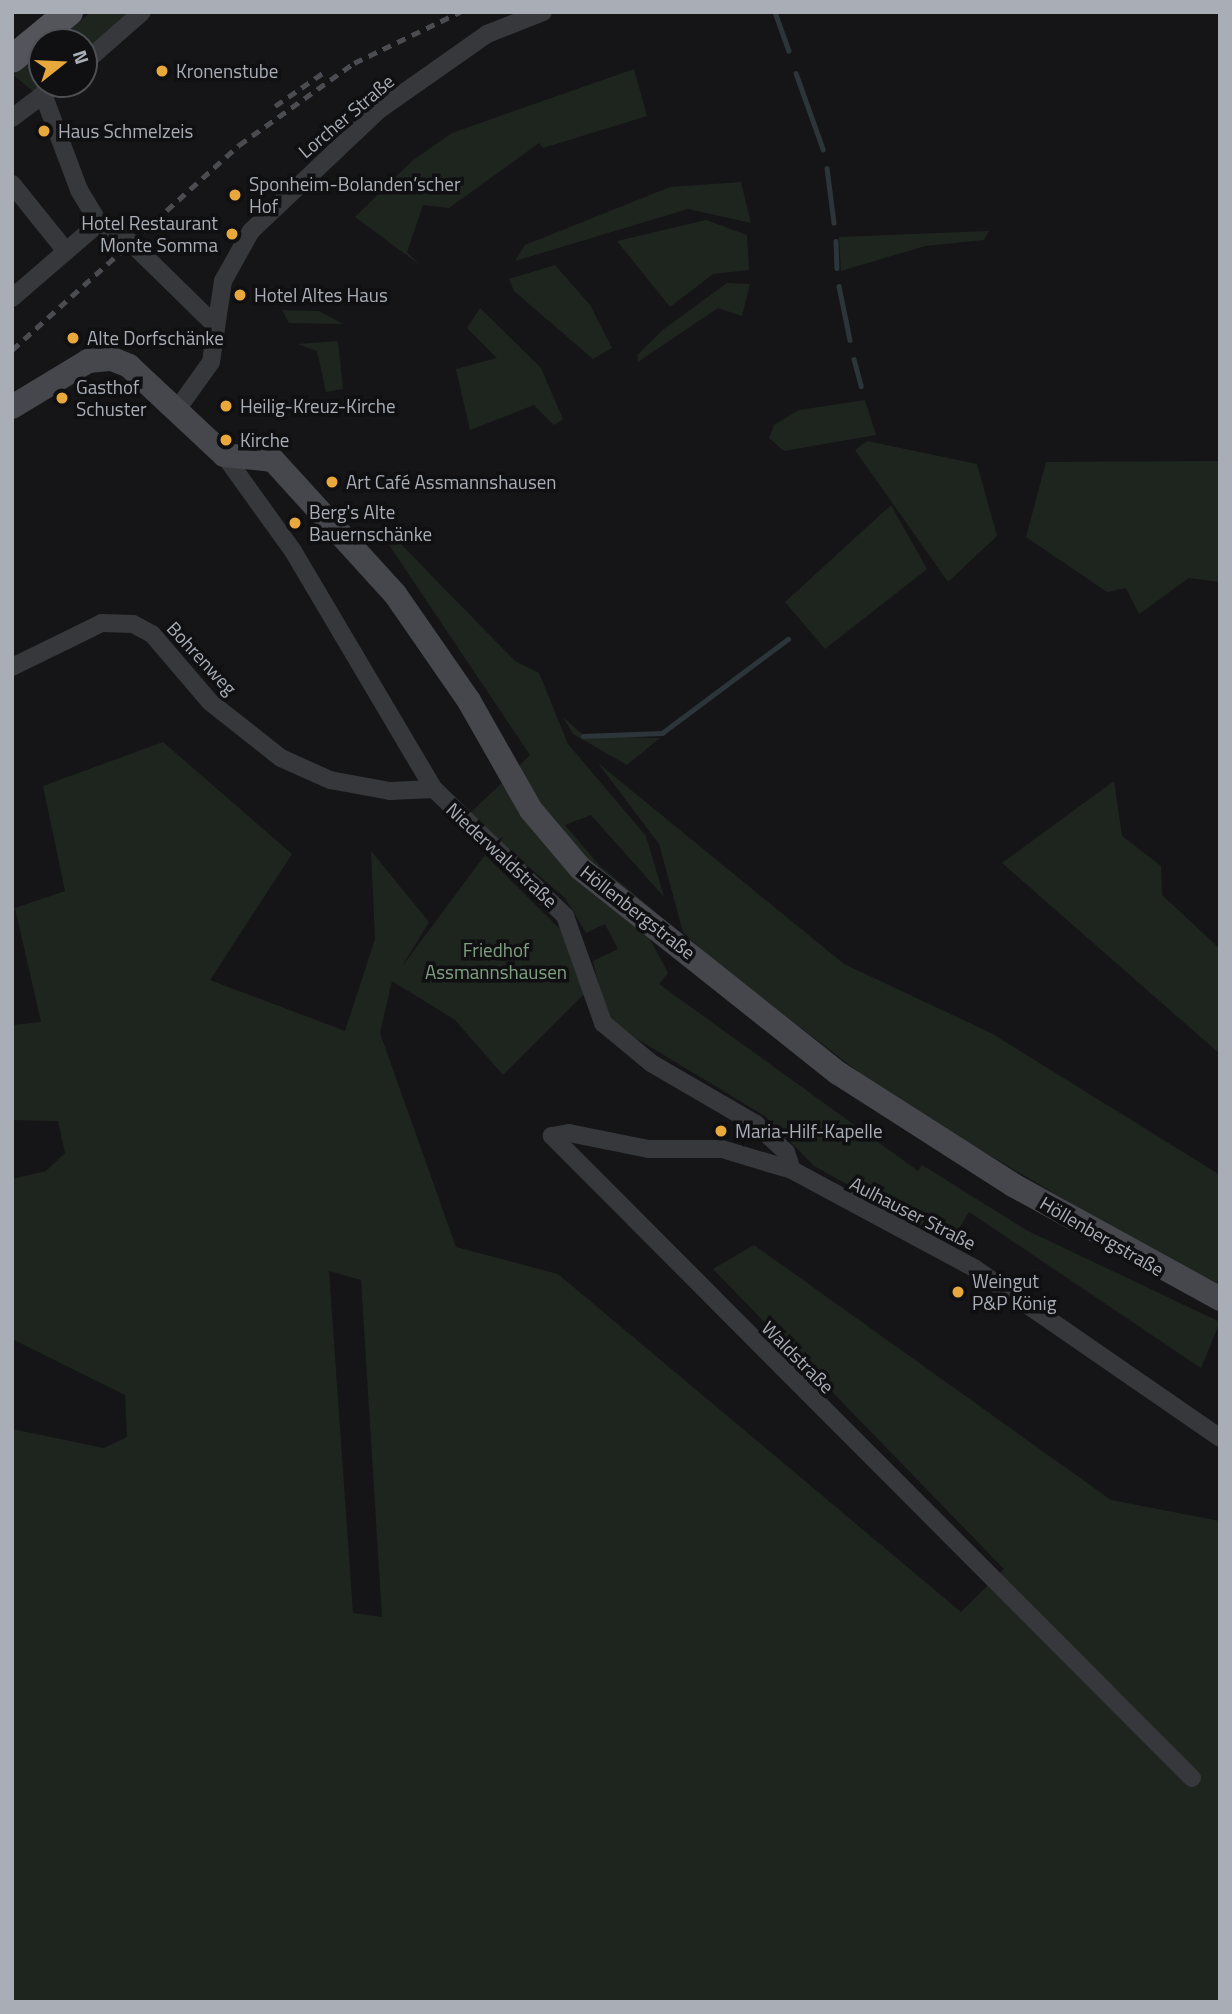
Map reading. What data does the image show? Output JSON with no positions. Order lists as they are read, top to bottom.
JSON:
{
  "streets": {
    "main road": ["Höllenbergstraße"],
    "street": [
      "Lorcher Straße",
      "Bohrenweg",
      "Niederwaldstraße",
      "Aulhauser Straße",
      "Waldstraße"
    ]
  },
  "crossings": [
    ["Bohrenweg", "Niederwaldstraße"],
    ["Niederwaldstraße", "Höllenbergstraße"],
    ["Niederwaldstraße", "Aulhauser Straße"],
    ["Niederwaldstraße", "Waldstraße"],
    ["Aulhauser Straße", "Waldstraße"]
  ],
  "parks": ["Friedhof Assmannshausen"],
  "places": [
    "Kronenstube",
    "Haus Schmelzeis",
    "Sponheim-Bolanden’scher Hof",
    "Hotel Restaurant Monte Somma",
    "Hotel Altes Haus",
    "Alte Dorfschänke",
    "Gasthof Schuster",
    "Heilig-Kreuz-Kirche",
    "Kirche",
    "Art Café Assmannshausen",
    "Berg's Alte Bauernschänke",
    "Maria-Hilf-Kapelle",
    "Weingut P&P König"
  ],
  "north": "right"
}
